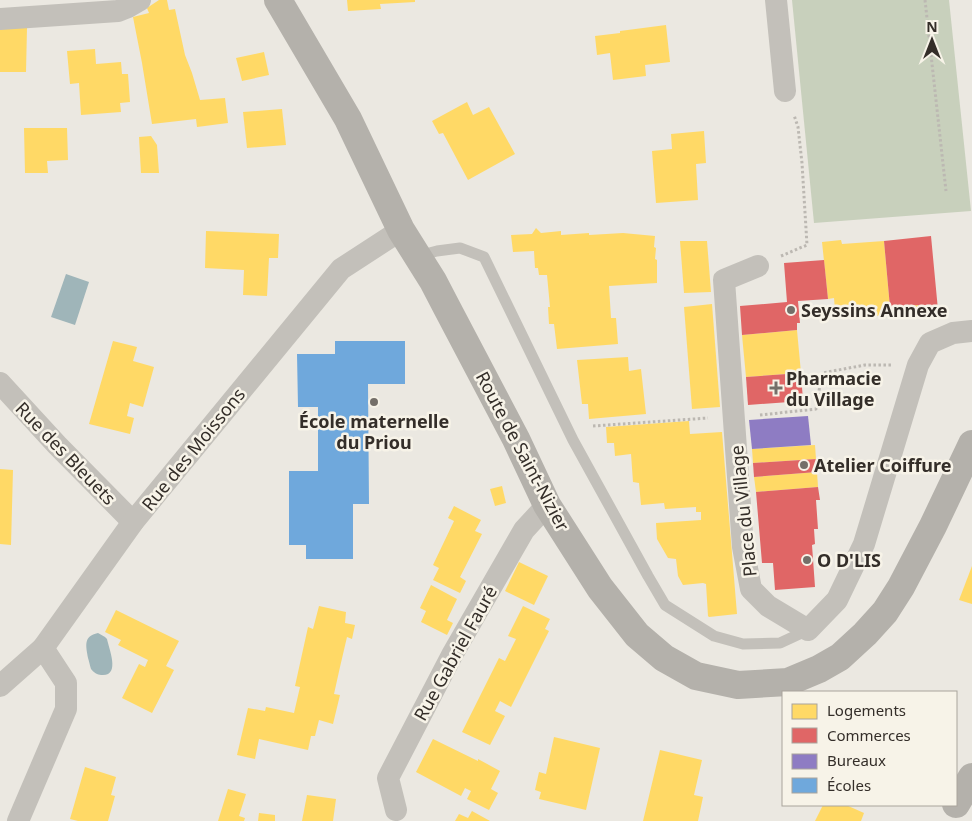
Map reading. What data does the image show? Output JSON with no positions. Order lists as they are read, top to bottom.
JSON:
{
  "streets": {
    "main road": ["Route de Saint-Nizier"],
    "street": [
      "Rue des Moissons",
      "Rue des Bleuets",
      "Place du Village",
      "Rue Gabriel Fauré"
    ]
  },
  "crossings": [
    ["Rue des Moissons", "Route de Saint-Nizier"],
    ["Rue des Moissons", "Rue des Bleuets"],
    ["Route de Saint-Nizier", "Rue Gabriel Fauré"]
  ],
  "places": {
    "other": [
      "Seyssins Annexe",
      "École maternelle du Priou",
      "Atelier Coiffure",
      "O D'LIS"
    ],
    "health": ["Pharmacie du Village"]
  },
  "legend": [
    "Logements",
    "Commerces",
    "Bureaux",
    "Écoles"
  ],
  "north": "top"
}
